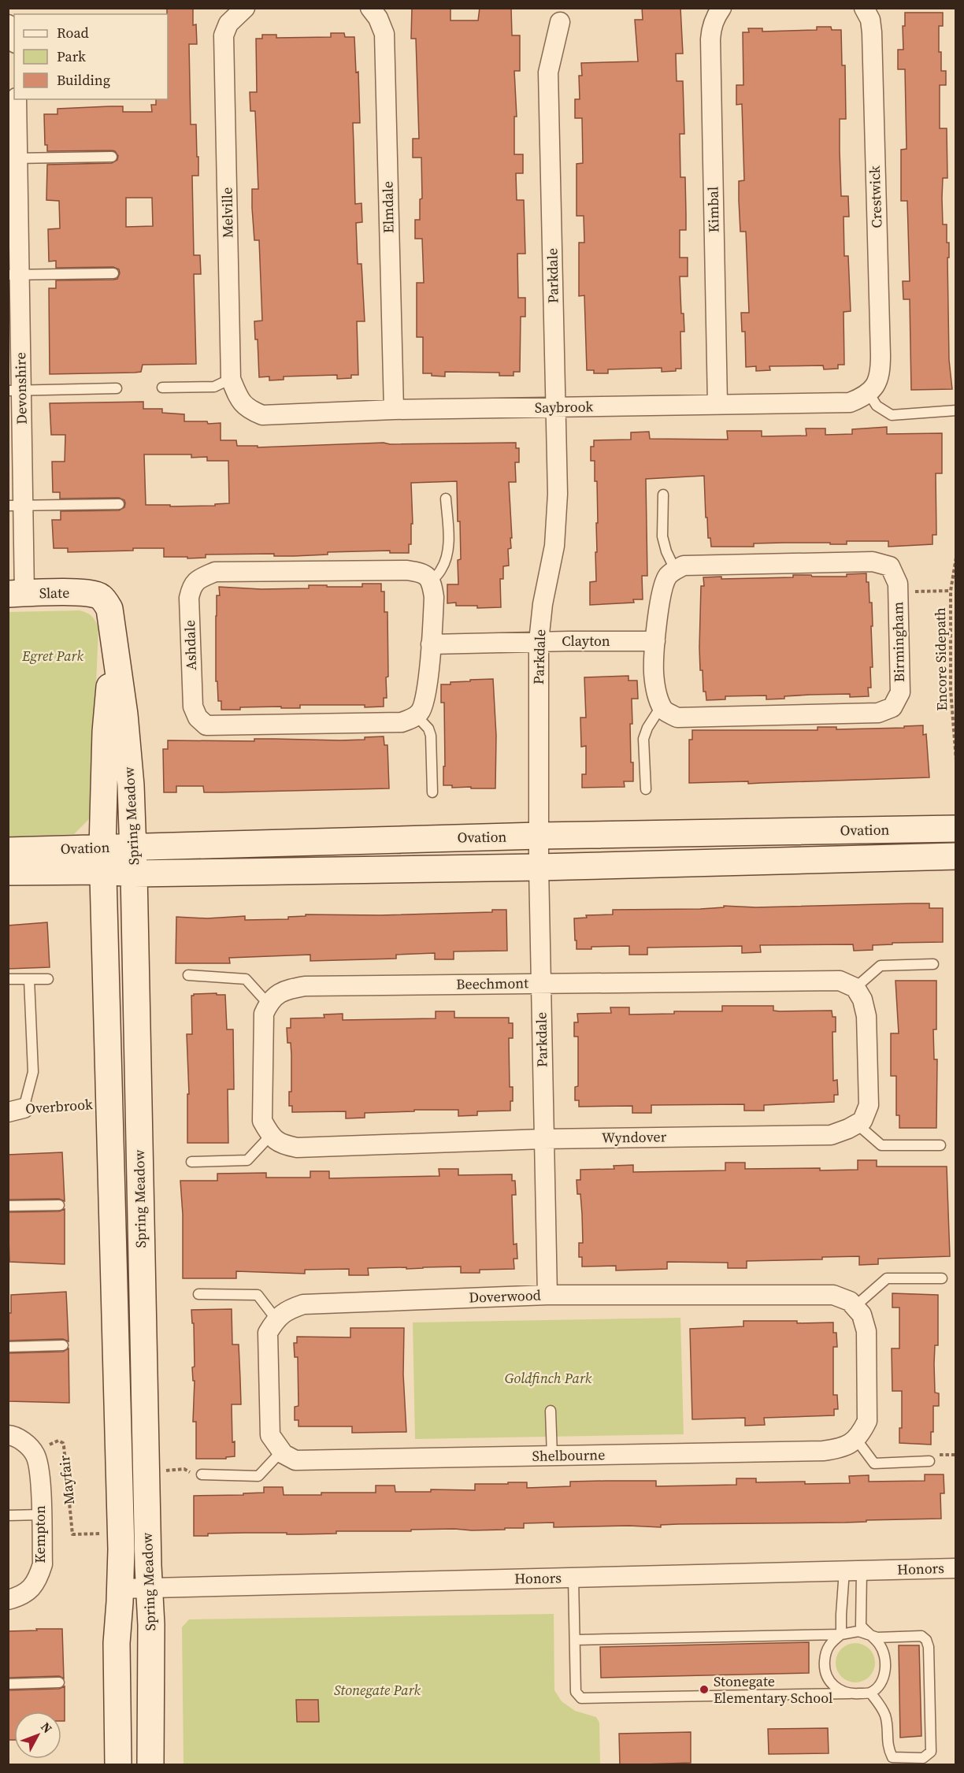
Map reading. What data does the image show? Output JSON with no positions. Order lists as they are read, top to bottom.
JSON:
{
  "streets": {
    "street": [
      "Crestwick",
      "Elmdale",
      "Kimbal",
      "Melville",
      "Parkdale",
      "Devonshire",
      "Saybrook",
      "Slate",
      "Clayton",
      "Birmingham",
      "Ashdale",
      "Spring Meadow",
      "Ovation",
      "Beechmont",
      "Wyndover",
      "Doverwood",
      "Shelbourne",
      "Kempton",
      "Honors"
    ],
    "path": ["Encore Sidepath", "Overbrook", "Mayfair"]
  },
  "crossings": [
    ["Crestwick", "Saybrook"],
    ["Elmdale", "Saybrook"],
    ["Kimbal", "Saybrook"],
    ["Melville", "Saybrook"],
    ["Parkdale", "Saybrook"],
    ["Parkdale", "Clayton"],
    ["Parkdale", "Ovation"],
    ["Parkdale", "Beechmont"],
    ["Parkdale", "Wyndover"],
    ["Parkdale", "Doverwood"],
    ["Devonshire", "Slate"],
    ["Slate", "Spring Meadow"],
    ["Spring Meadow", "Ovation"],
    ["Spring Meadow", "Overbrook"],
    ["Spring Meadow", "Mayfair"],
    ["Spring Meadow", "Honors"],
    ["Mayfair", "Kempton"]
  ],
  "parks": ["Egret Park", "Goldfinch Park", "Stonegate Park"],
  "places": ["Stonegate Elementary School"],
  "legend": ["Road", "Park", "Building"],
  "north": "top right"
}
